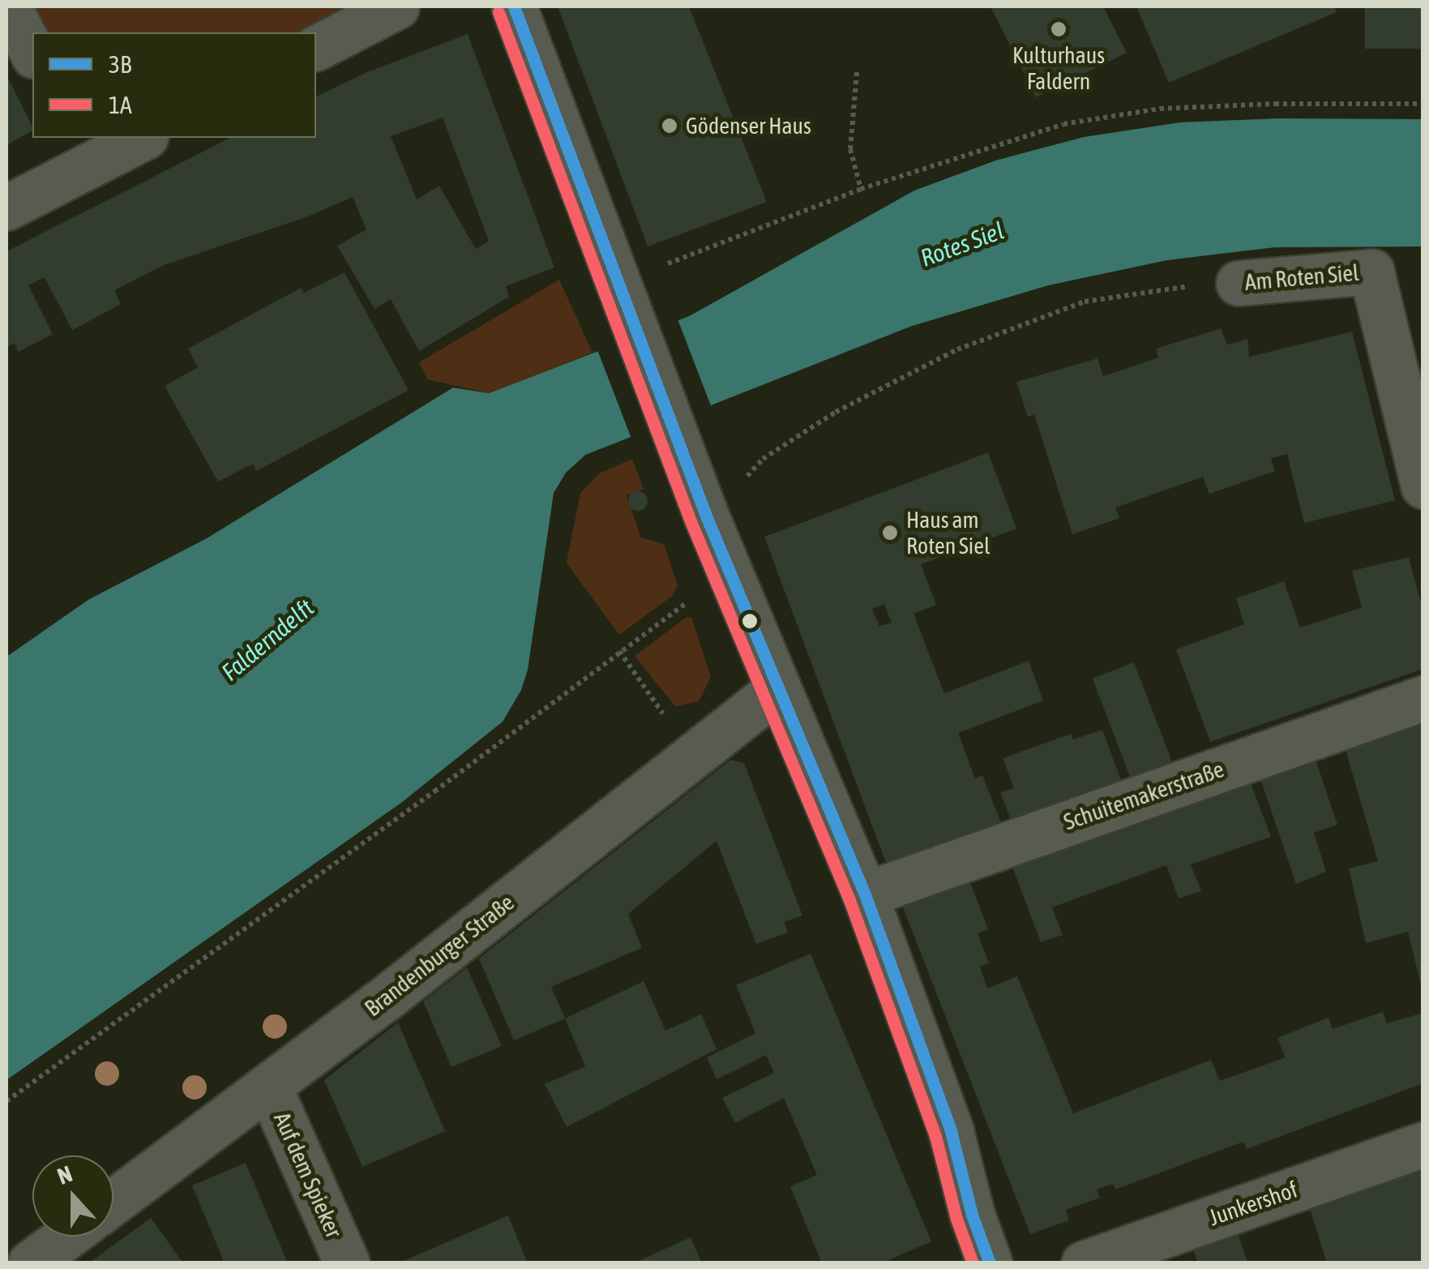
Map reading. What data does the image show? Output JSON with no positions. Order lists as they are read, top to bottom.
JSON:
{
  "streets": {
    "street": [
      "Am Roten Siel",
      "Schuitemakerstraße",
      "Brandenburger Straße",
      "Auf dem Spieker",
      "Junkershof"
    ]
  },
  "crossings": [
    ["Brandenburger Straße", "Auf dem Spieker"]
  ],
  "water": ["Rotes Siel", "Falderndelft"],
  "places": ["Kulturhaus Faldern", "Gödenser Haus", "Haus am Roten Siel"],
  "lines": ["transit line 3B", "transit line 1A"],
  "legend": ["3B", "1A"],
  "north": "top"
}
